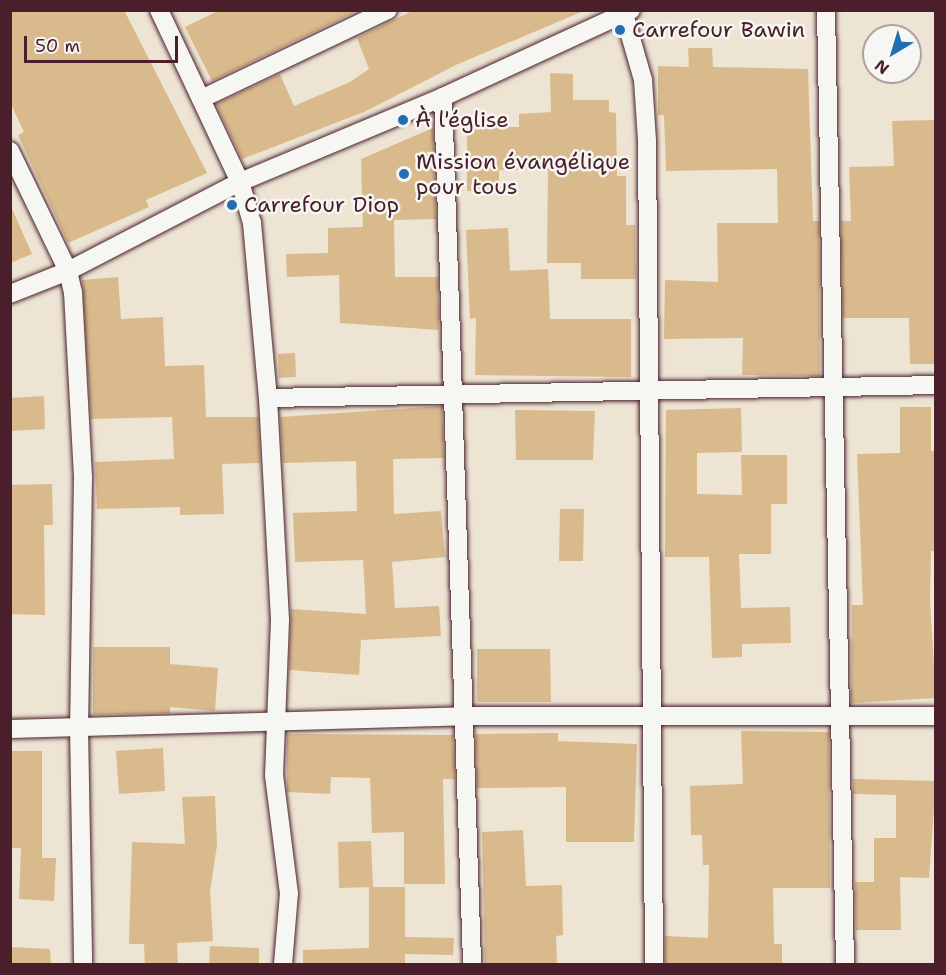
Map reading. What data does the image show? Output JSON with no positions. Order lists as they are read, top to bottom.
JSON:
{
  "places": [
    "Carrefour Bawin",
    "À l'église",
    "Mission évangélique pour tous",
    "Carrefour Diop"
  ],
  "scale_bar": "50 m",
  "north": "bottom left"
}
